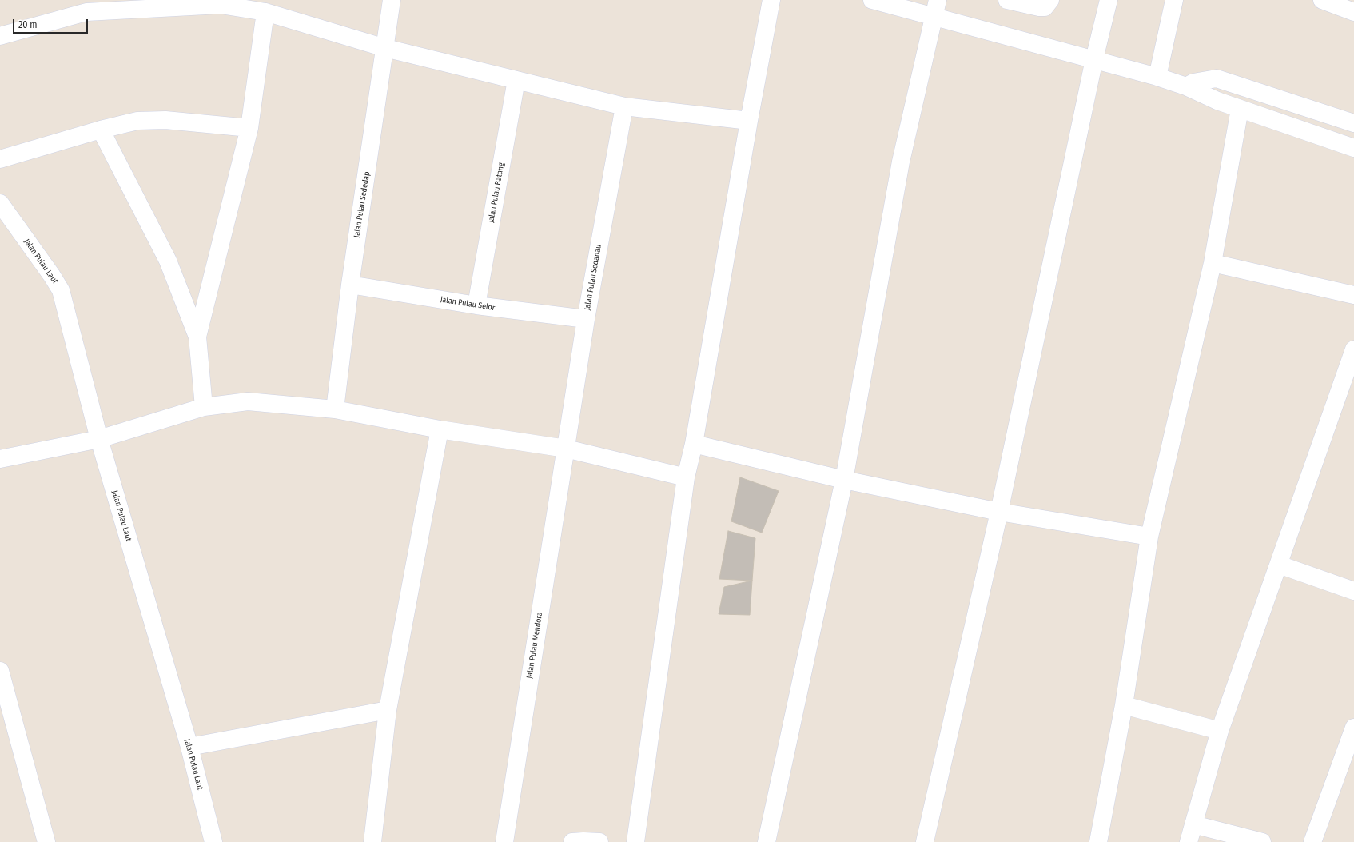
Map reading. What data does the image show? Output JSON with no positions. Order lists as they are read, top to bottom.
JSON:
{
  "streets": {
    "street": [
      "Jalan Pulau Batang",
      "Jalan Pulau Sededap",
      "Jalan Pulau Laut",
      "Jalan Pulau Sedanau",
      "Jalan Pulau Selor",
      "Jalan Pulau Mendora"
    ]
  },
  "crossings": [
    ["Jalan Pulau Batang", "Jalan Pulau Selor"],
    ["Jalan Pulau Sededap", "Jalan Pulau Selor"],
    ["Jalan Pulau Sedanau", "Jalan Pulau Selor"],
    ["Jalan Pulau Sedanau", "Jalan Pulau Mendora"]
  ],
  "scale_bar": "20 m"
}
